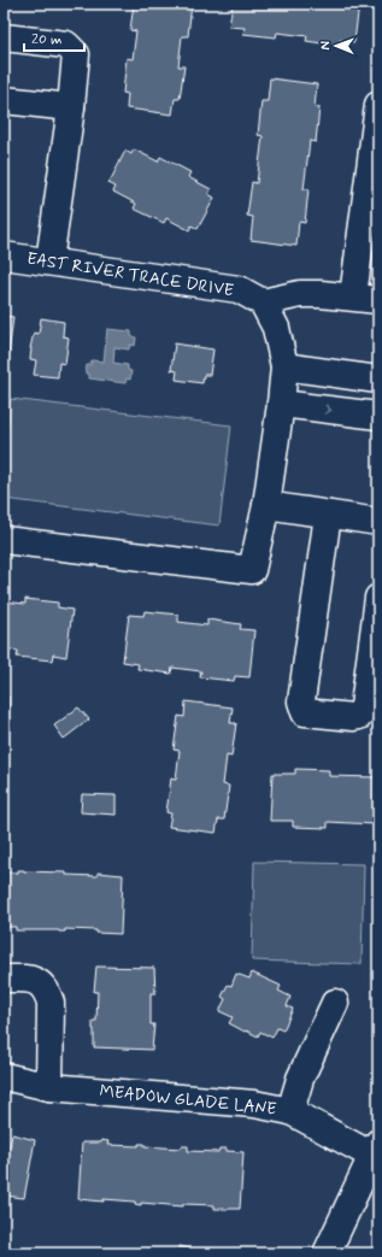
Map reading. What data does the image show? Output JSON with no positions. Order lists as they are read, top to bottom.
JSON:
{
  "streets": {
    "street": ["EAST RIVER TRACE DRIVE", "MEADOW GLADE LANE"]
  },
  "scale_bar": "20 m",
  "north": "left"
}
